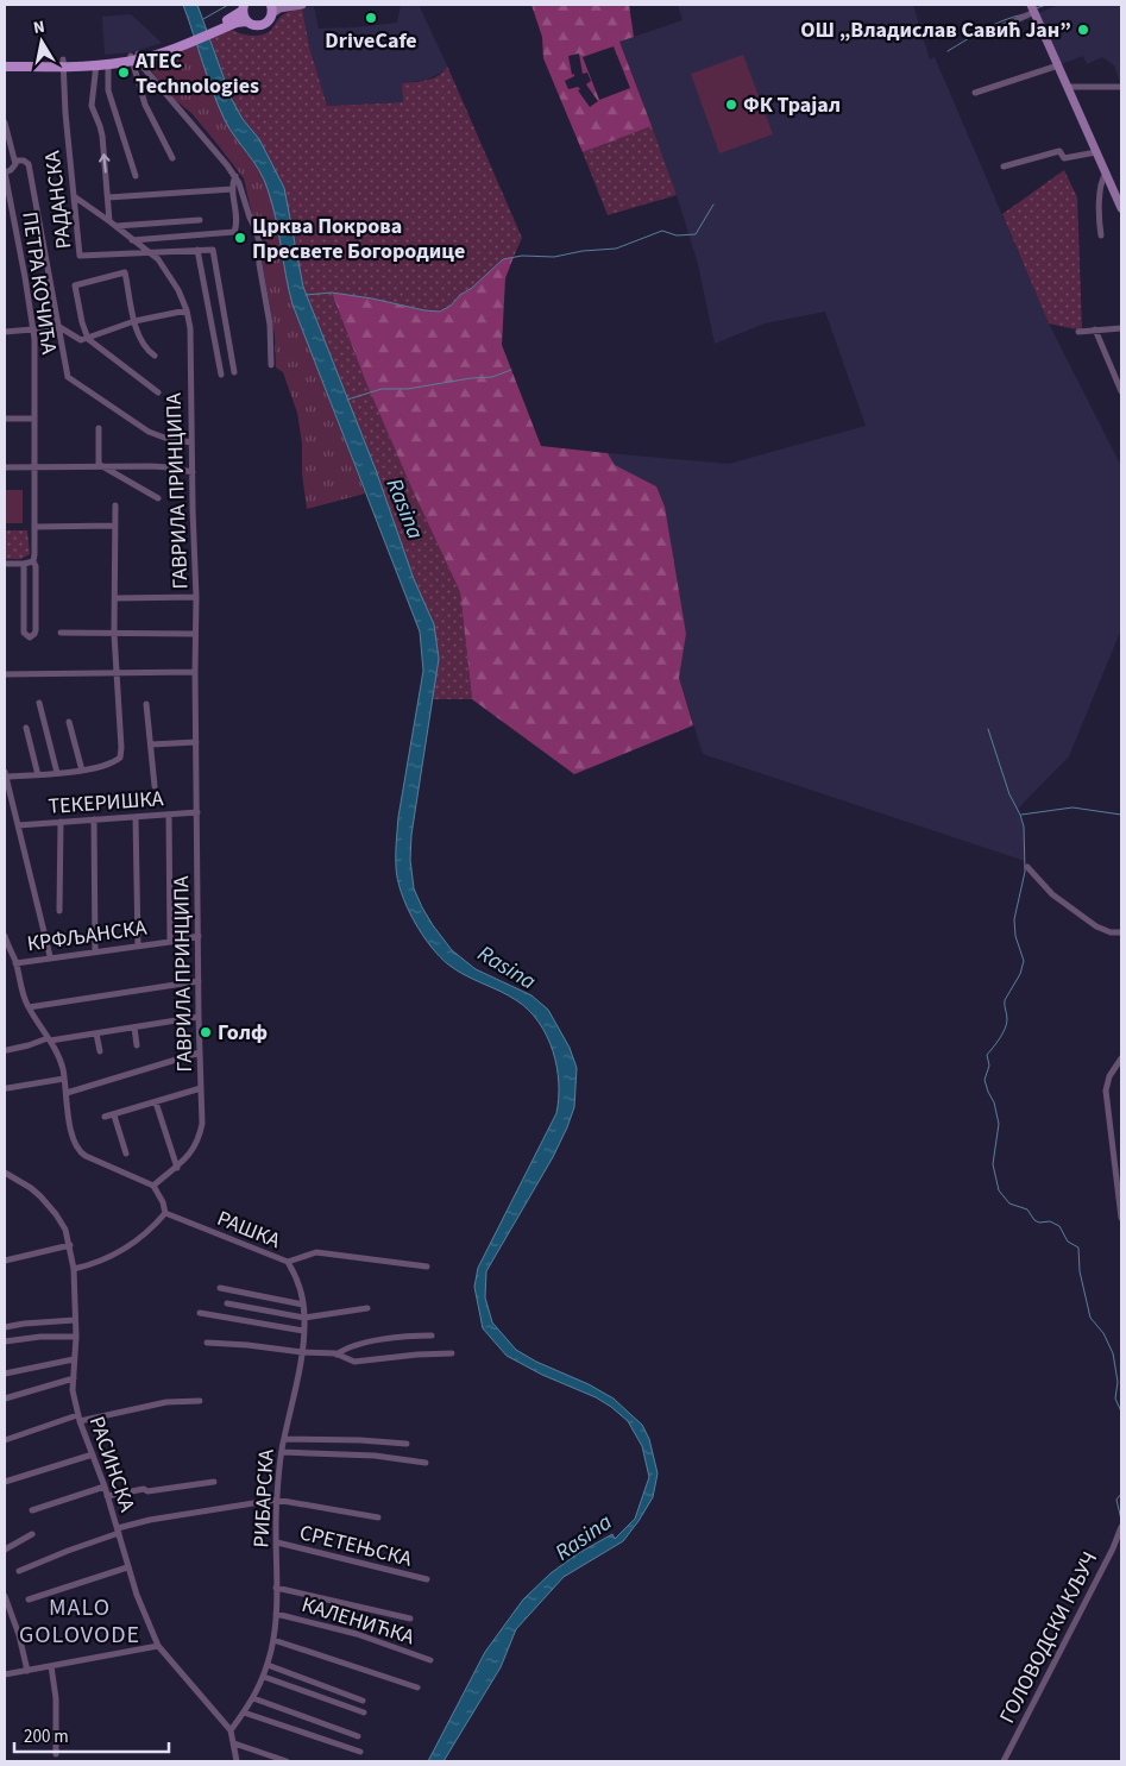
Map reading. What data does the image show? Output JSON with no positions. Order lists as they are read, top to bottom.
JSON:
{
  "streets": {
    "street": [
      "РАДАНСКА",
      "ПЕТРА КОЧИЋА",
      "ГАВРИЛА ПРИНЦИПА",
      "ТЕКЕРИШКА",
      "КРФЉАНСКА",
      "РАШКА",
      "РАСИНСКА",
      "РИБАРСКА",
      "СРЕТЕЊСКА",
      "КАЛЕНИЋКА",
      "ГОЛОВОДСКИ КЉУЧ"
    ]
  },
  "crossings": [
    ["РАДАНСКА", "ГАВРИЛА ПРИНЦИПА"],
    ["ГАВРИЛА ПРИНЦИПА", "ТЕКЕРИШКА"],
    ["ГАВРИЛА ПРИНЦИПА", "КРФЉАНСКА"],
    ["РАШКА", "РИБАРСКА"],
    ["РАСИНСКА", "РИБАРСКА"],
    ["РИБАРСКА", "СРЕТЕЊСКА"],
    ["РИБАРСКА", "КАЛЕНИЋКА"]
  ],
  "districts": ["MALO GOLOVODE"],
  "water": ["Rasina"],
  "places": [
    "DriveCafe",
    "ОШ „Владислав Савић Јан”",
    "ATEC Technologies",
    "ФК Трајал",
    "Црква Покрова Пресвете Богородице",
    "Голф"
  ],
  "scale_bar": "200 m",
  "north": "top"
}
